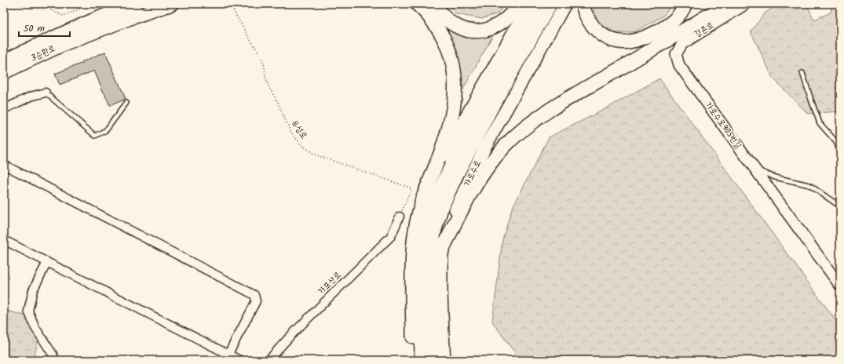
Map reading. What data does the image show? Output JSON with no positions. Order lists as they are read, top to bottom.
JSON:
{
  "streets": {
    "highway": ["3순환로"],
    "main road": ["가로수로"],
    "street": ["강촌로", "가로수로905번길", "가포산로"],
    "path": ["유성로"]
  },
  "crossings": [
    ["강촌로", "가로수로905번길"],
    ["유성로", "가포산로"]
  ],
  "scale_bar": "50 m"
}
